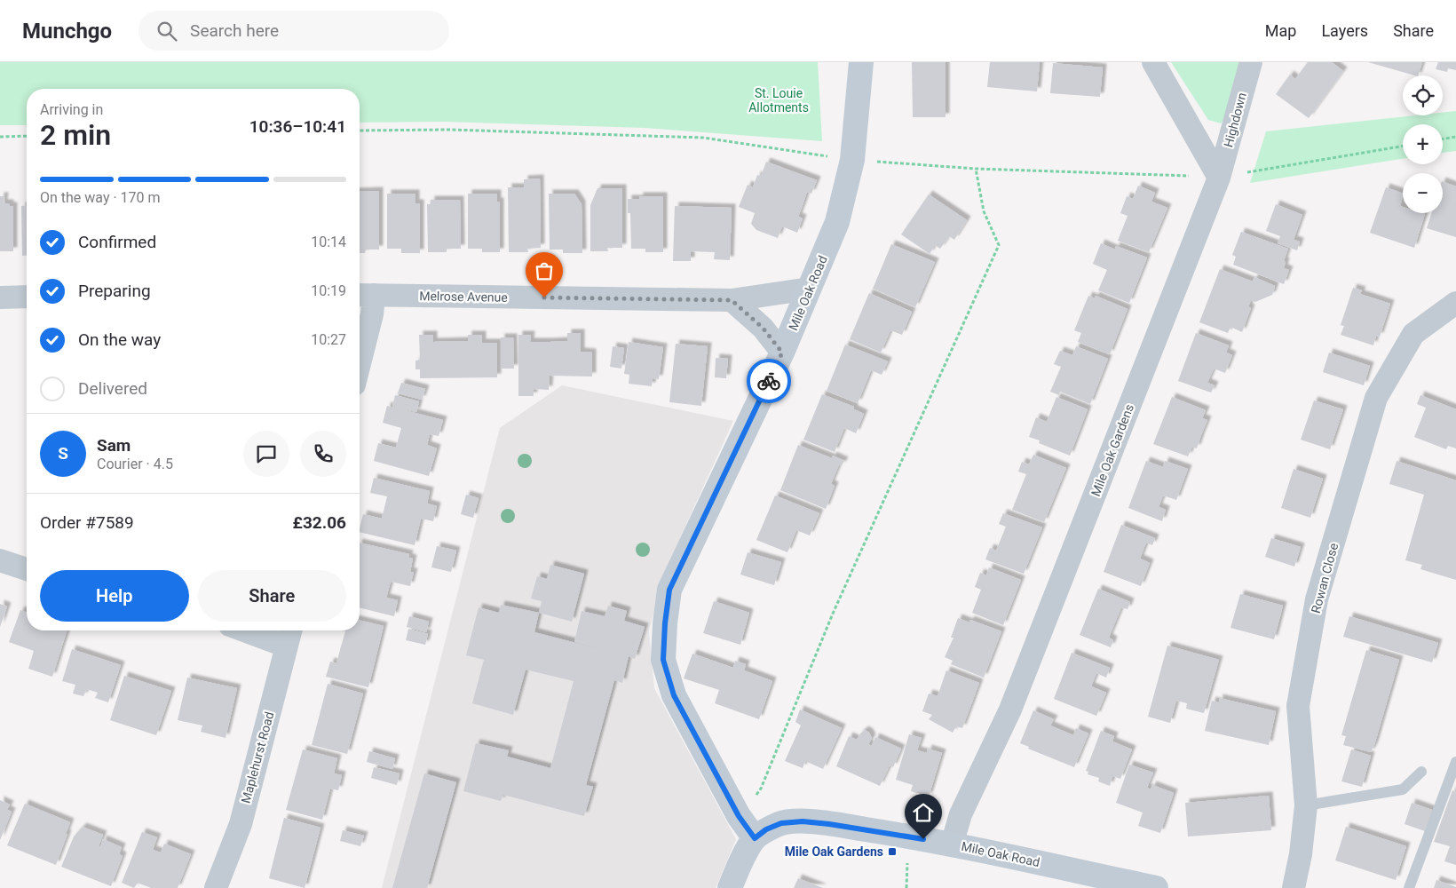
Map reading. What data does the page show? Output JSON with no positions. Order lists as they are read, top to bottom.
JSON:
{
  "streets": {
    "street": [
      "Highdown",
      "Mile Oak Road",
      "Melrose Avenue",
      "Mile Oak Gardens",
      "Rowan Close",
      "Maplehurst Road"
    ]
  },
  "crossings": [
    ["Highdown", "Mile Oak Gardens"],
    ["Mile Oak Road", "Melrose Avenue"],
    ["Mile Oak Road", "Mile Oak Gardens"]
  ],
  "parks": ["St. Louie Allotments"],
  "places": {
    "transit": ["Mile Oak Gardens"]
  },
  "page": {
    "header": "Munchgo",
    "search": "Search here",
    "nav": ["Map", "Layers", "Share"],
    "map_buttons": ["+", "−"],
    "heading": ["2 min", "Arriving in", "10:36–10:41"],
    "panel": [
      "Sam",
      "Courier · 4.5",
      "Order #7589",
      "£32.06"
    ],
    "bar": "On the way · 170 m",
    "list": [
      ["Confirmed", "10:14"],
      ["Preparing", "10:19"],
      ["On the way", "10:27"],
      "Delivered"
    ],
    "round": "S",
    "buttons": ["Help", "Share"]
  }
}
